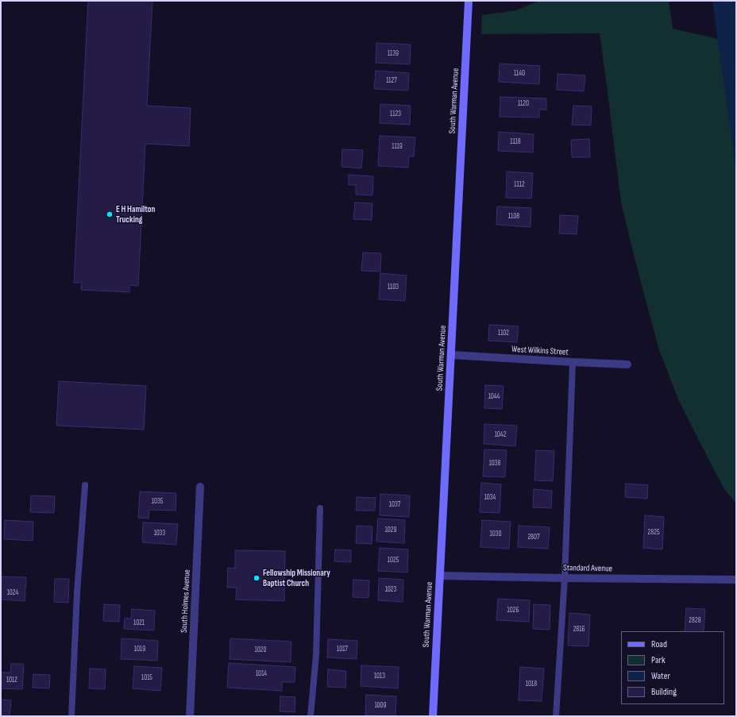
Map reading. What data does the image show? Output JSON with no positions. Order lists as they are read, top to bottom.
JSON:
{
  "streets": {
    "main road": ["South Warman Avenue"],
    "street": ["West Wilkins Street", "Standard Avenue", "South Holmes Avenue"]
  },
  "crossings": [
    ["South Warman Avenue", "West Wilkins Street"],
    ["South Warman Avenue", "Standard Avenue"]
  ],
  "places": ["E H Hamilton Trucking", "Fellowship Missionary Baptist Church"],
  "house_numbers": [
    "1139",
    "1140",
    "1127",
    "1120",
    "1123",
    "1118",
    "1119",
    "1112",
    "1108",
    "1103",
    "1102",
    "1044",
    "1042",
    "1038",
    "1034",
    "1035",
    "1037",
    "1029",
    "2825",
    "1033",
    "1030",
    "2807",
    "1025",
    "1023",
    "1024",
    "1026",
    "2828",
    "1021",
    "2816",
    "1019",
    "1017",
    "1020",
    "1014",
    "1013",
    "1015",
    "1012",
    "1018",
    "1009"
  ],
  "legend": [
    "Road",
    "Park",
    "Water",
    "Building"
  ]
}
